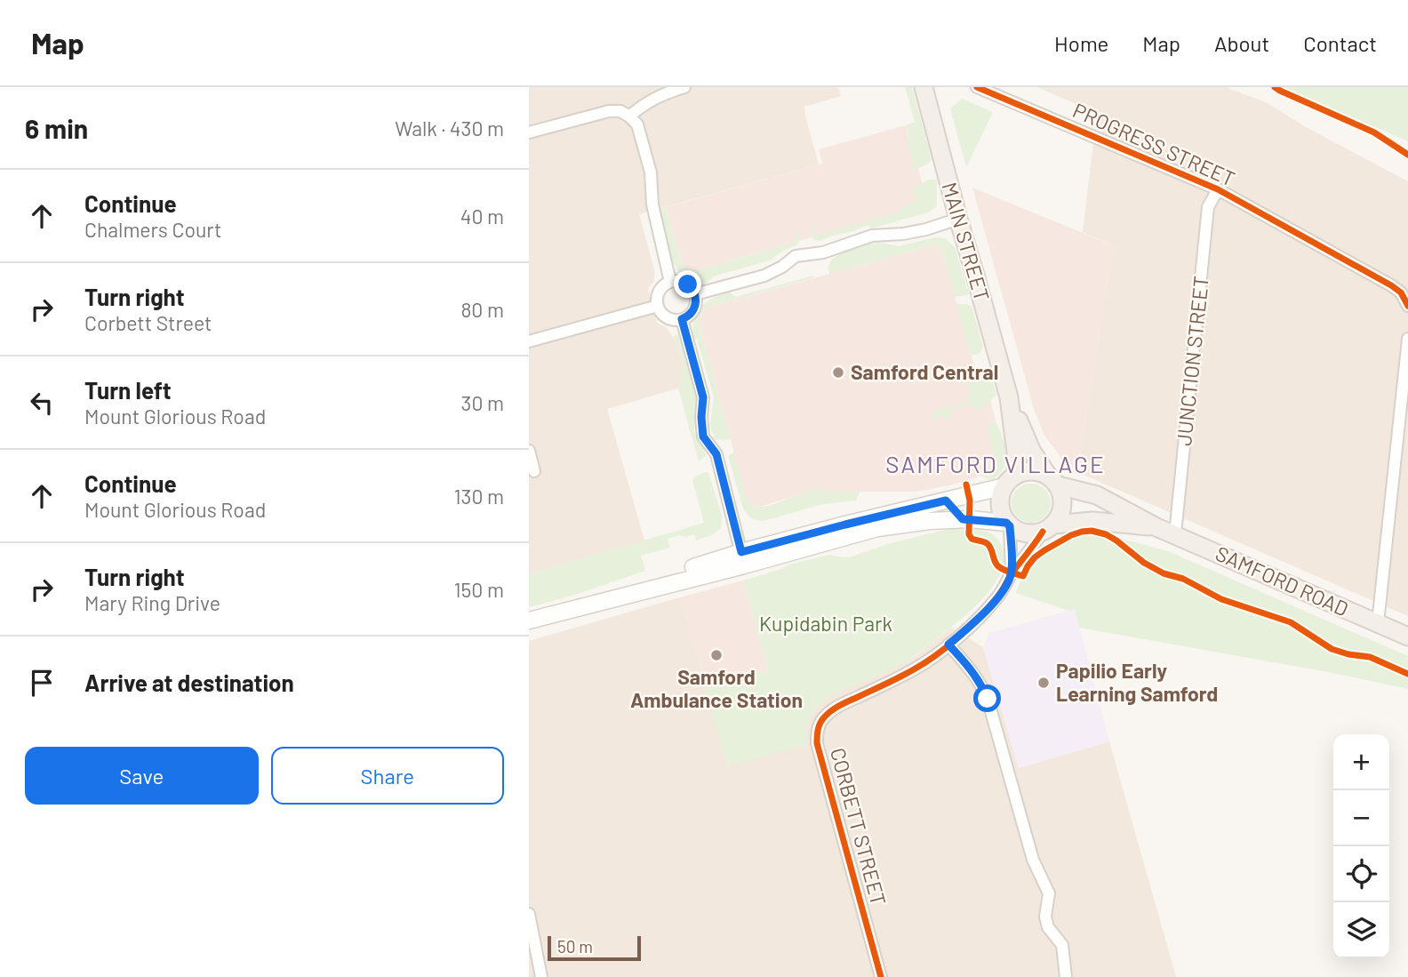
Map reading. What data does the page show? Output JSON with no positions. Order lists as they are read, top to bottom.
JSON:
{
  "streets": {
    "main road": ["MAIN STREET", "SAMFORD ROAD"],
    "street": ["PROGRESS STREET", "JUNCTION STREET", "CORBETT STREET"]
  },
  "crossings": [
    ["PROGRESS STREET", "JUNCTION STREET"],
    ["MAIN STREET", "SAMFORD ROAD"],
    ["MAIN STREET", "CORBETT STREET"],
    ["JUNCTION STREET", "SAMFORD ROAD"],
    ["SAMFORD ROAD", "CORBETT STREET"]
  ],
  "districts": ["SAMFORD VILLAGE"],
  "parks": ["Kupidabin Park"],
  "places": ["Samford Central", "Samford Ambulance Station", "Papilio Early Learning Samford"],
  "scale_bar": "50 m",
  "page": {
    "header": "Map",
    "nav": [
      "Home",
      "Map",
      "About",
      "Contact"
    ],
    "heading": ["6 min", "Walk · 430 m"],
    "list": [
      ["Continue", "Chalmers Court", "40 m"],
      ["Turn right", "Corbett Street", "80 m"],
      ["Turn left", "Mount Glorious Road", "30 m"],
      ["Continue", "Mount Glorious Road", "130 m"],
      ["Turn right", "Mary Ring Drive", "150 m"],
      "Arrive at destination"
    ],
    "buttons": ["Save", "Share"],
    "map_buttons": ["+", "−"],
    "scale": "50 m"
  }
}
